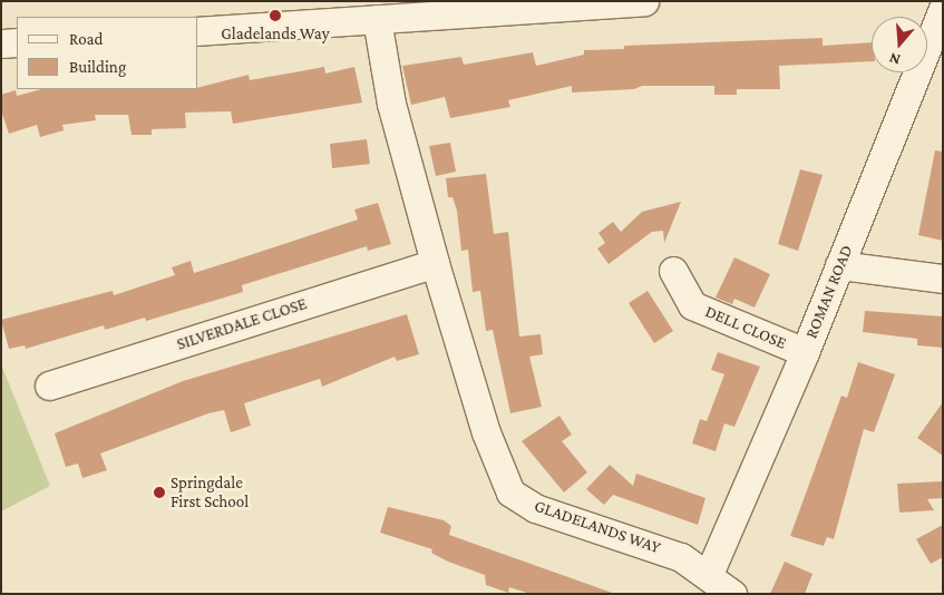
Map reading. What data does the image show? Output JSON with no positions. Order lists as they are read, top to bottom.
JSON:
{
  "streets": {
    "street": [
      "ROMAN ROAD",
      "SILVERDALE CLOSE",
      "DELL CLOSE",
      "GLADELANDS WAY"
    ]
  },
  "crossings": [
    ["ROMAN ROAD", "DELL CLOSE"],
    ["ROMAN ROAD", "GLADELANDS WAY"],
    ["SILVERDALE CLOSE", "GLADELANDS WAY"]
  ],
  "places": ["Gladelands Way", "Springdale First School"],
  "legend": ["Road", "Building"],
  "north": "bottom"
}
